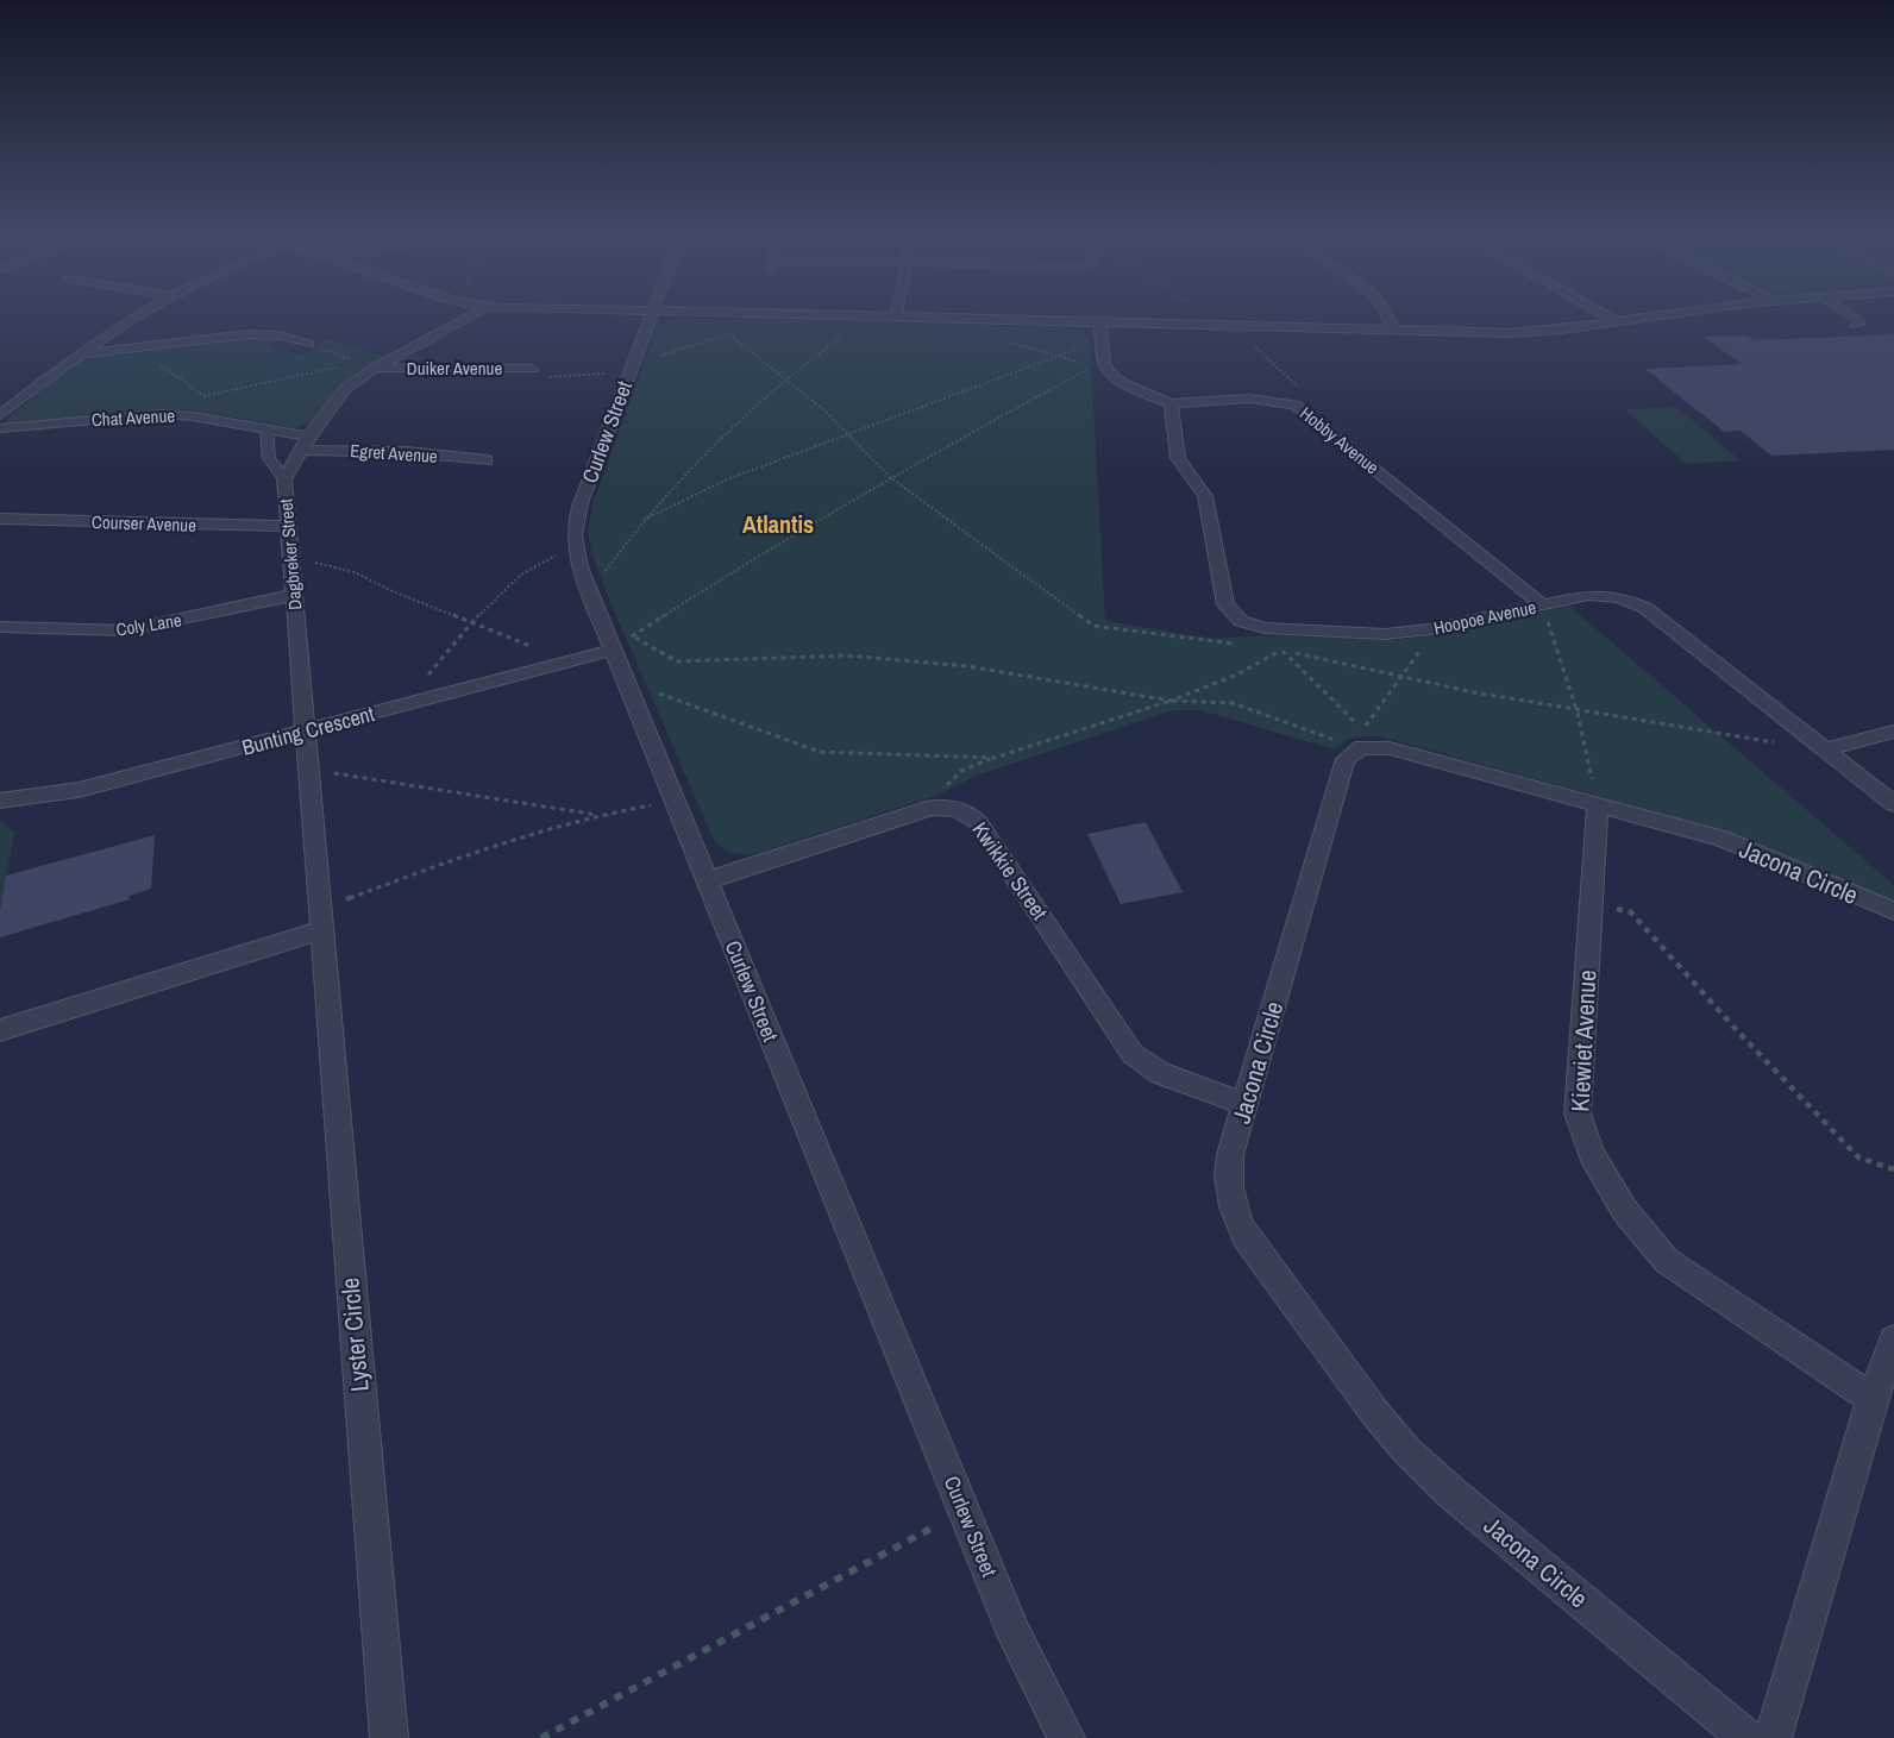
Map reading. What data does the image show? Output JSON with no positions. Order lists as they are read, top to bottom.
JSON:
{
  "streets": {
    "street": [
      "Duiker Avenue",
      "Chat Avenue",
      "Curlew Street",
      "Hobby Avenue",
      "Egret Avenue",
      "Courser Avenue",
      "Dagbreker Street",
      "Hoopoe Avenue",
      "Coly Lane",
      "Bunting Crescent",
      "Kwikkie Street",
      "Jacona Circle",
      "Kiewiet Avenue",
      "Lyster Circle"
    ]
  },
  "crossings": [
    ["Duiker Avenue", "Dagbreker Street"],
    ["Chat Avenue", "Egret Avenue"],
    ["Chat Avenue", "Dagbreker Street"],
    ["Curlew Street", "Bunting Crescent"],
    ["Hobby Avenue", "Hoopoe Avenue"],
    ["Egret Avenue", "Dagbreker Street"],
    ["Courser Avenue", "Dagbreker Street"],
    ["Dagbreker Street", "Coly Lane"],
    ["Dagbreker Street", "Bunting Crescent"],
    ["Dagbreker Street", "Lyster Circle"],
    ["Bunting Crescent", "Lyster Circle"],
    ["Kwikkie Street", "Jacona Circle"],
    ["Jacona Circle", "Kiewiet Avenue"]
  ],
  "districts": ["Atlantis"]
}
